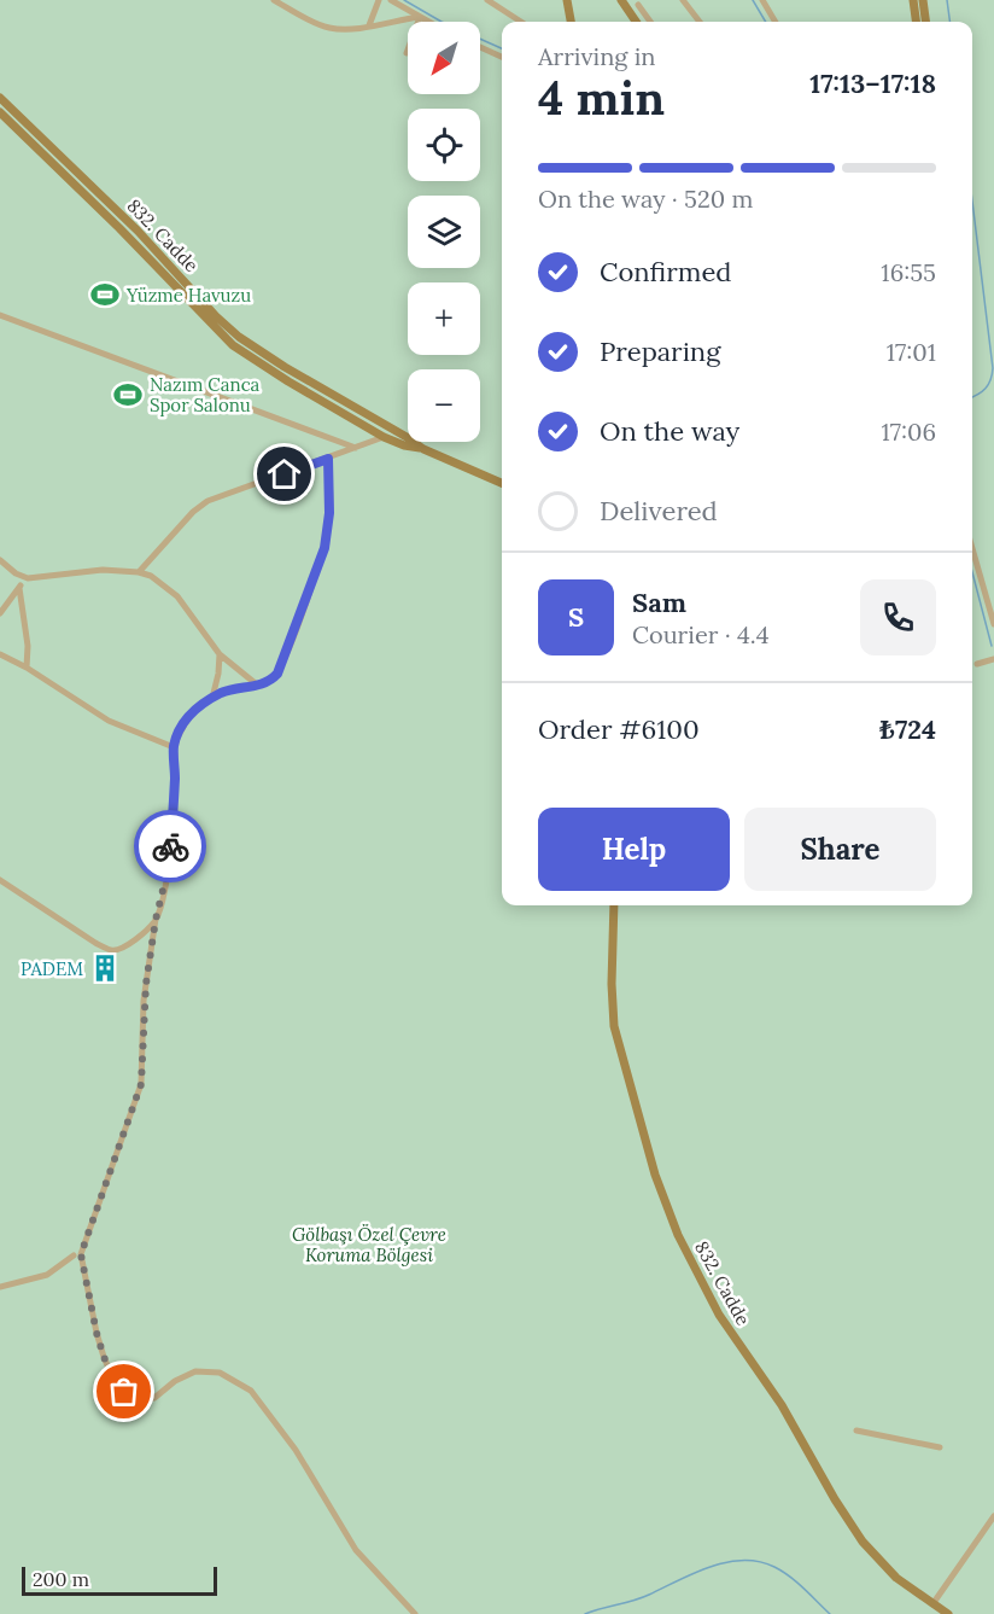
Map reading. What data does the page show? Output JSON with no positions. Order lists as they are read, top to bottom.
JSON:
{
  "streets": {
    "street": ["832. Cadde"]
  },
  "parks": ["Gölbaşı Özel Çevre Koruma Bölgesi"],
  "places": {
    "sports": ["Yüzme Havuzu", "Nazım Canca Spor Salonu"],
    "building": ["PADEM"]
  },
  "scale_bar": "200 m",
  "north": "bottom left",
  "page": {
    "map_buttons": ["+", "−"],
    "heading": ["4 min", "Arriving in", "17:13–17:18"],
    "panel": [
      "Sam",
      "Courier · 4.4",
      "Order #6100",
      "₺724"
    ],
    "bar": "On the way · 520 m",
    "list": [
      ["Confirmed", "16:55"],
      ["Preparing", "17:01"],
      ["On the way", "17:06"],
      "Delivered"
    ],
    "round": "S",
    "buttons": ["Help", "Share"],
    "scale": "200 m"
  }
}
